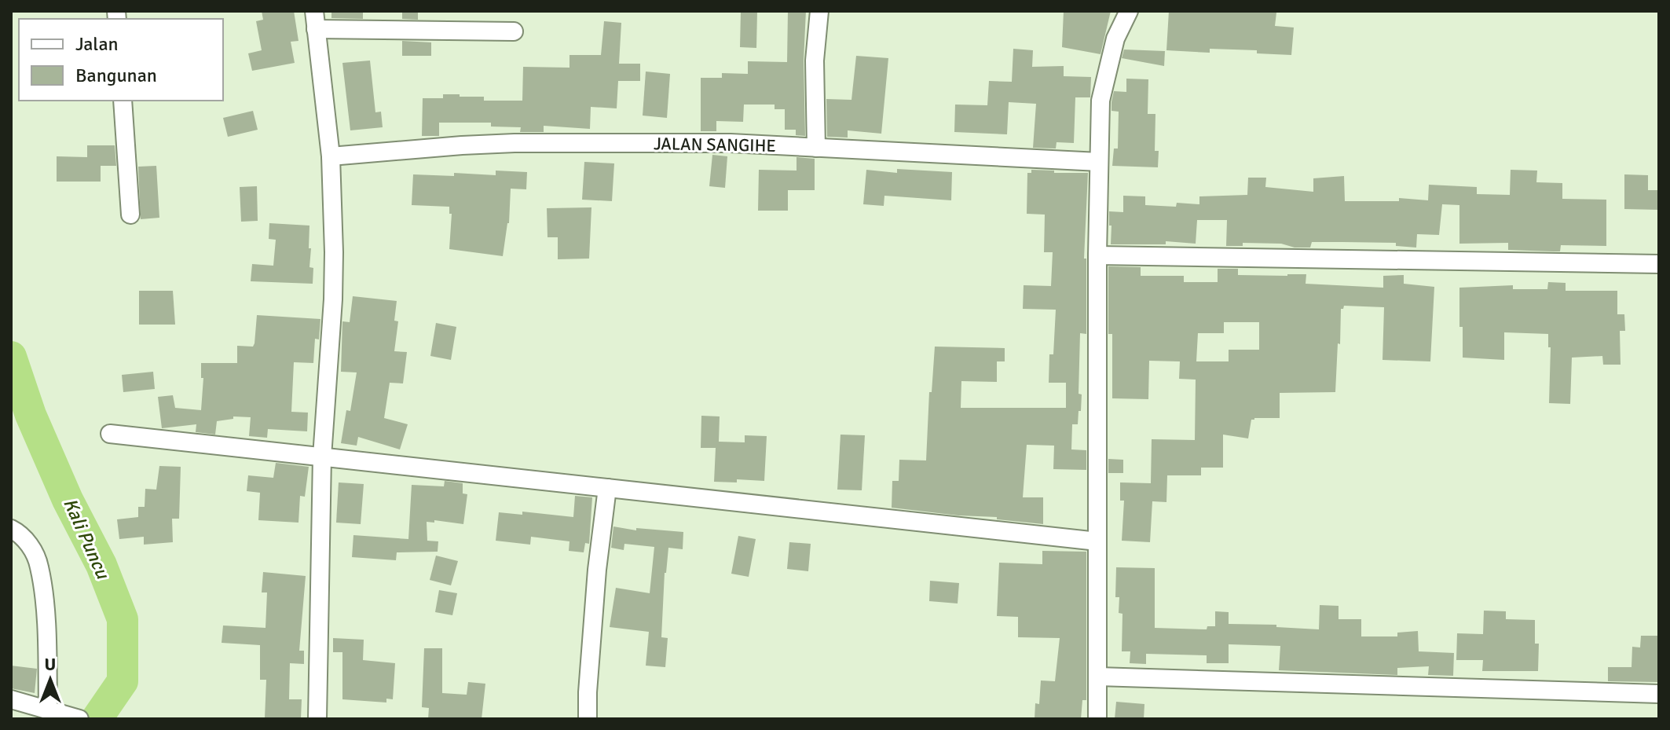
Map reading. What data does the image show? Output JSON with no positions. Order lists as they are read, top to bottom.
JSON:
{
  "streets": {
    "street": ["JALAN SANGIHE"]
  },
  "water": ["Kali Puncu"],
  "legend": ["Jalan", "Bangunan"],
  "north": "top"
}
